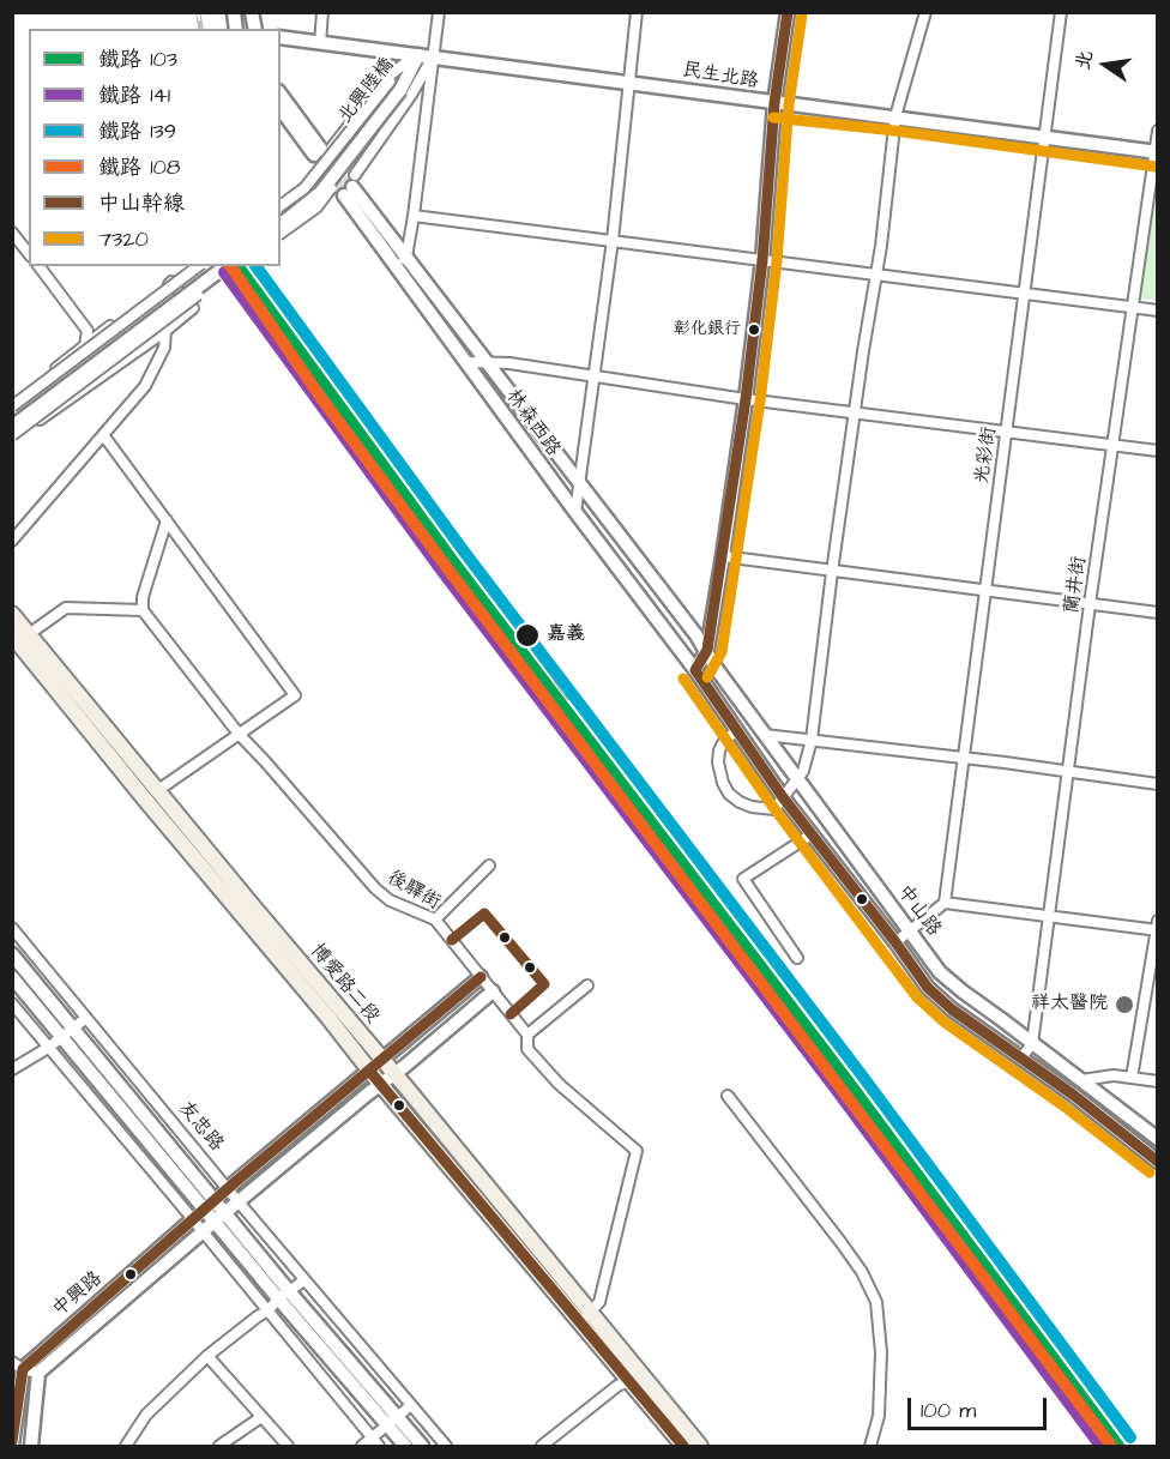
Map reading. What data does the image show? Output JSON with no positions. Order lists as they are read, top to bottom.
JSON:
{
  "streets": {
    "main road": ["博愛路二段"],
    "street": [
      "民生北路",
      "北興陸橋",
      "林森西路",
      "光彩街",
      "蘭井街",
      "後驛街",
      "中山路",
      "友忠路",
      "中興路"
    ]
  },
  "crossings": [
    ["民生北路", "北興陸橋"],
    ["民生北路", "光彩街"],
    ["民生北路", "蘭井街"],
    ["林森西路", "中山路"],
    ["蘭井街", "中山路"],
    ["後驛街", "博愛路二段"],
    ["後驛街", "中興路"],
    ["博愛路二段", "中興路"],
    ["友忠路", "中興路"]
  ],
  "places": ["彰化銀行", "嘉義", "祥太醫院"],
  "lines": [
    "transit line 中山幹線",
    "transit line 7320",
    "rail line 103",
    "rail line 139",
    "rail line 108",
    "rail line 141"
  ],
  "legend": [
    "鐵路 103",
    "鐵路 141",
    "鐵路 139",
    "鐵路 108",
    "中山幹線",
    "7320"
  ],
  "scale_bar": "100 m",
  "north": "left"
}
